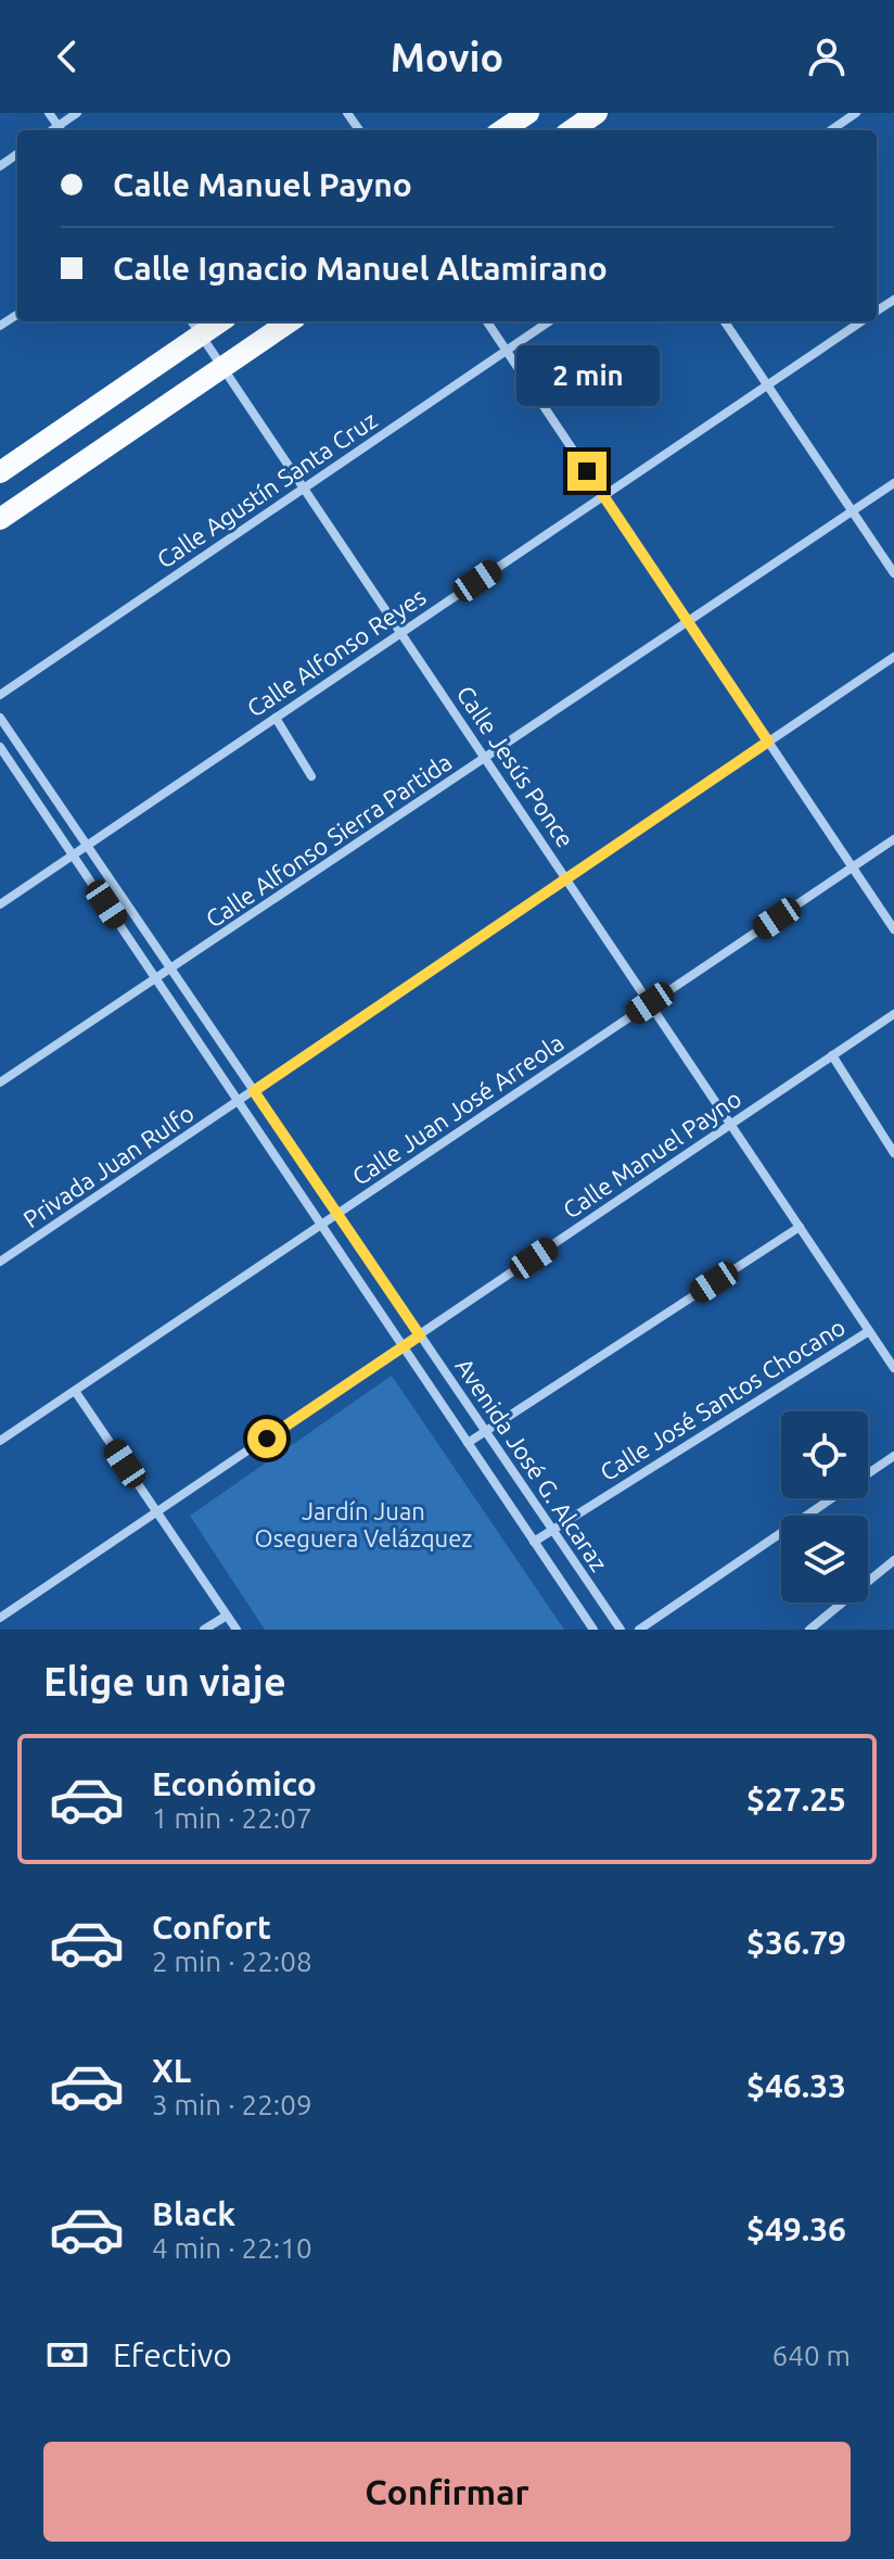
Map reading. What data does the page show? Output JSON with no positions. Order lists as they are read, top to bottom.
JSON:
{
  "streets": {
    "street": [
      "Calle Agustín Santa Cruz",
      "Calle Alfonso Reyes",
      "Calle Jesús Ponce",
      "Calle Alfonso Sierra Partida",
      "Calle Juan José Arreola",
      "Calle Manuel Payno",
      "Privada Juan Rulfo",
      "Calle José Santos Chocano",
      "Avenida José G. Alcaraz"
    ]
  },
  "crossings": [
    ["Calle Agustín Santa Cruz", "Calle Jesús Ponce"],
    ["Calle Alfonso Reyes", "Calle Jesús Ponce"],
    ["Calle Alfonso Reyes", "Avenida José G. Alcaraz"],
    ["Calle Jesús Ponce", "Calle Alfonso Sierra Partida"],
    ["Calle Jesús Ponce", "Calle Juan José Arreola"],
    ["Calle Jesús Ponce", "Calle Manuel Payno"],
    ["Calle Jesús Ponce", "Privada Juan Rulfo"],
    ["Calle Jesús Ponce", "Calle José Santos Chocano"],
    ["Calle Alfonso Sierra Partida", "Avenida José G. Alcaraz"],
    ["Calle Juan José Arreola", "Avenida José G. Alcaraz"],
    ["Calle Manuel Payno", "Avenida José G. Alcaraz"],
    ["Privada Juan Rulfo", "Avenida José G. Alcaraz"],
    ["Calle José Santos Chocano", "Avenida José G. Alcaraz"]
  ],
  "parks": ["Jardín Juan Oseguera Velázquez"],
  "page": {
    "header": "Movio",
    "banner": ["Calle Manuel Payno", "Calle Ignacio Manuel Altamirano"],
    "bubble": "2 min",
    "heading": "Elige un viaje",
    "list": [
      {
        "name": "Económico",
        "note": "1 min · 22:07",
        "value": "$27.25"
      },
      {
        "name": "Confort",
        "note": "2 min · 22:08",
        "value": "$36.79"
      },
      {
        "name": "XL",
        "note": "3 min · 22:09",
        "value": "$46.33"
      },
      {
        "name": "Black",
        "note": "4 min · 22:10",
        "value": "$49.36"
      }
    ],
    "pay": ["Efectivo", "640 m"],
    "buttons": "Confirmar"
  }
}
